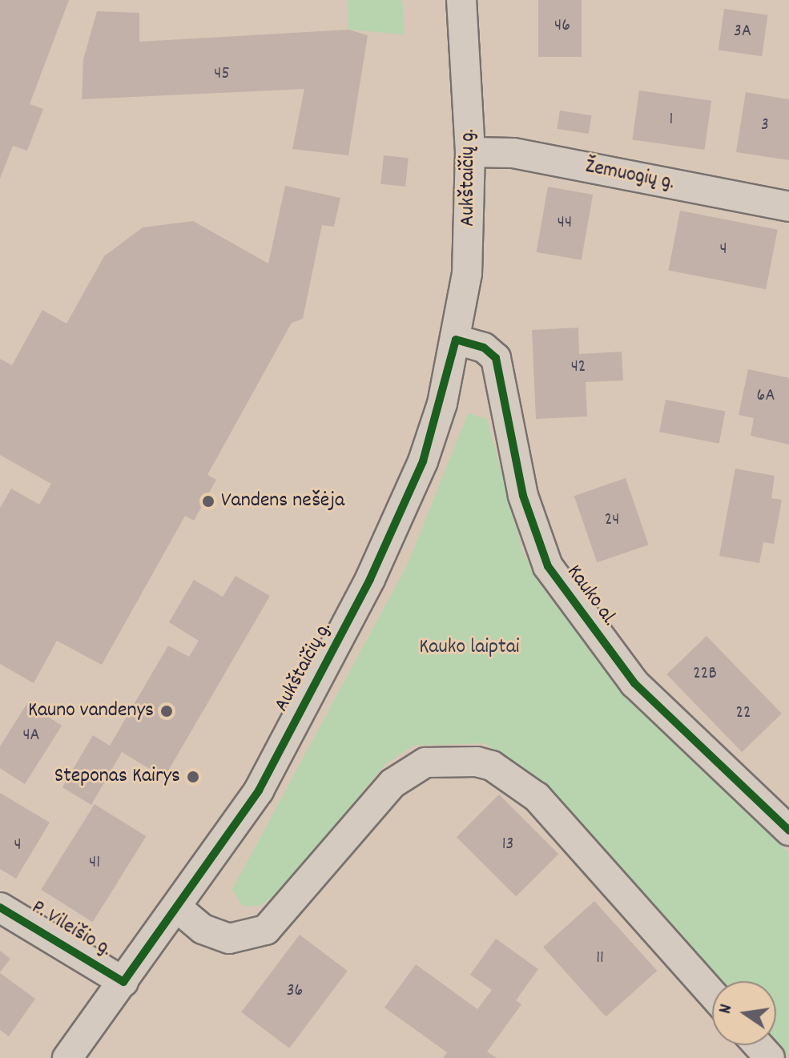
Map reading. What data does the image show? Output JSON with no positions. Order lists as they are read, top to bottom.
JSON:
{
  "streets": {
    "street": [
      "Žemuogių g.",
      "Aukštaičių g.",
      "Kauko al.",
      "P. Vileišio g."
    ]
  },
  "crossings": [
    ["Žemuogių g.", "Aukštaičių g."],
    ["Aukštaičių g.", "Kauko al."],
    ["Aukštaičių g.", "P. Vileišio g."]
  ],
  "parks": ["Kauko laiptai"],
  "places": ["Vandens nešėja", "Kauno vandenys", "Steponas Kairys"],
  "house_numbers": [
    "46",
    "3A",
    "45",
    "1",
    "3",
    "44",
    "4",
    "42",
    "6A",
    "24",
    "22B",
    "22",
    "4A",
    "13",
    "4",
    "41",
    "11",
    "36"
  ],
  "north": "left"
}
